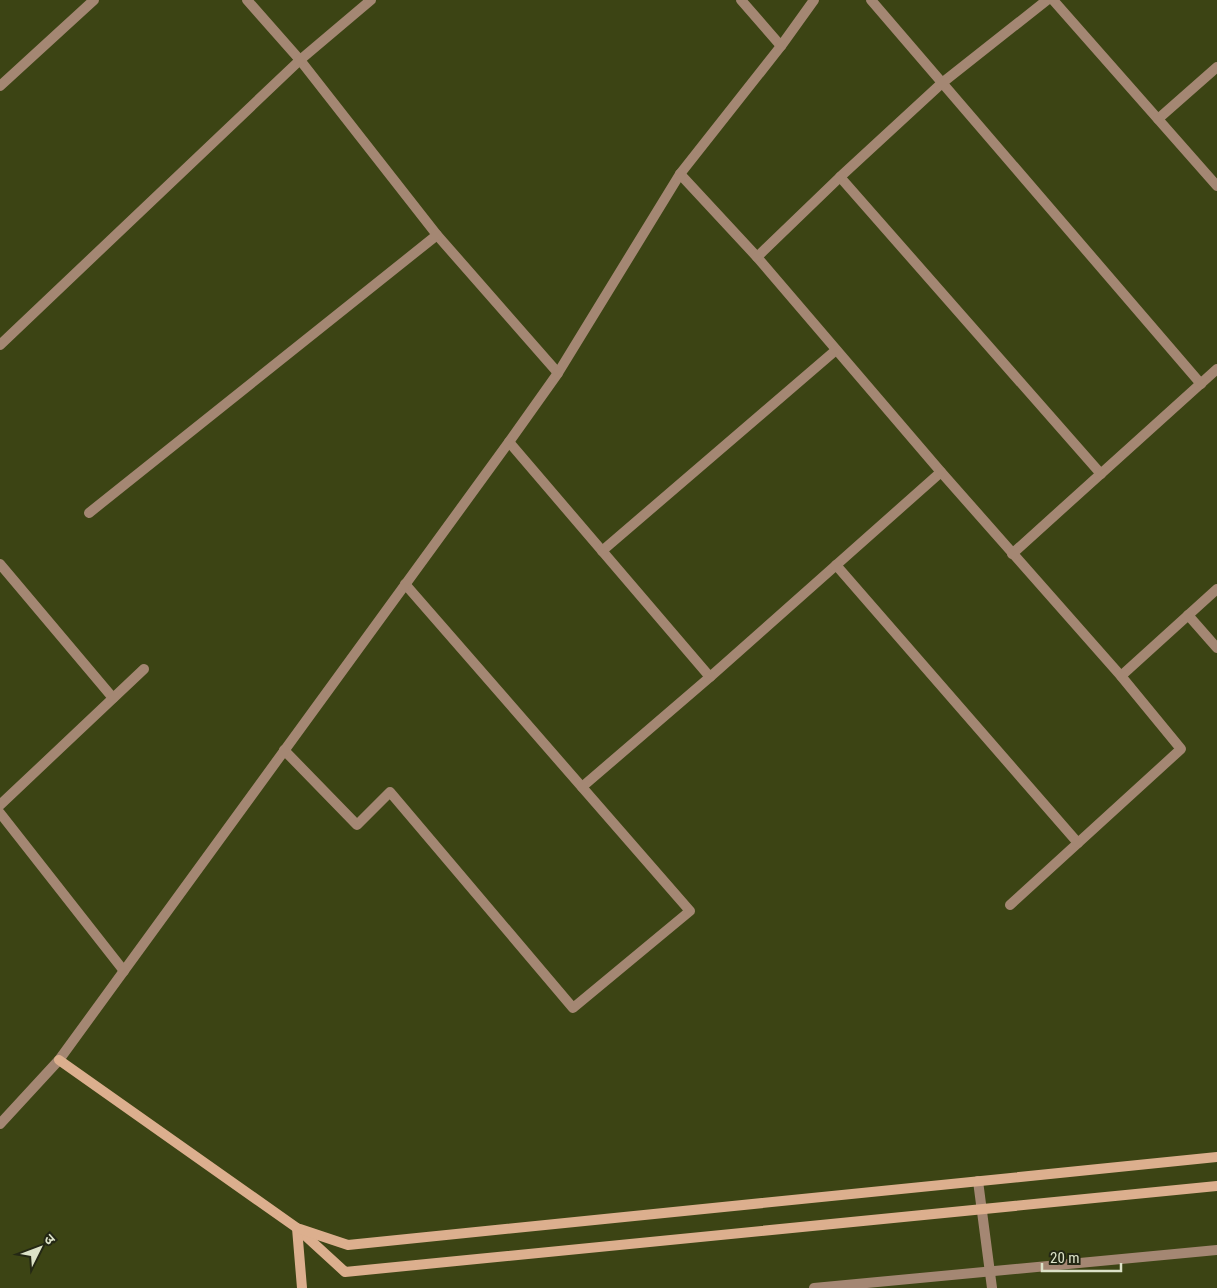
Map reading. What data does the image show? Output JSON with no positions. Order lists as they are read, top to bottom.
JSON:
{
  "scale_bar": "20 m",
  "north": "top right"
}
